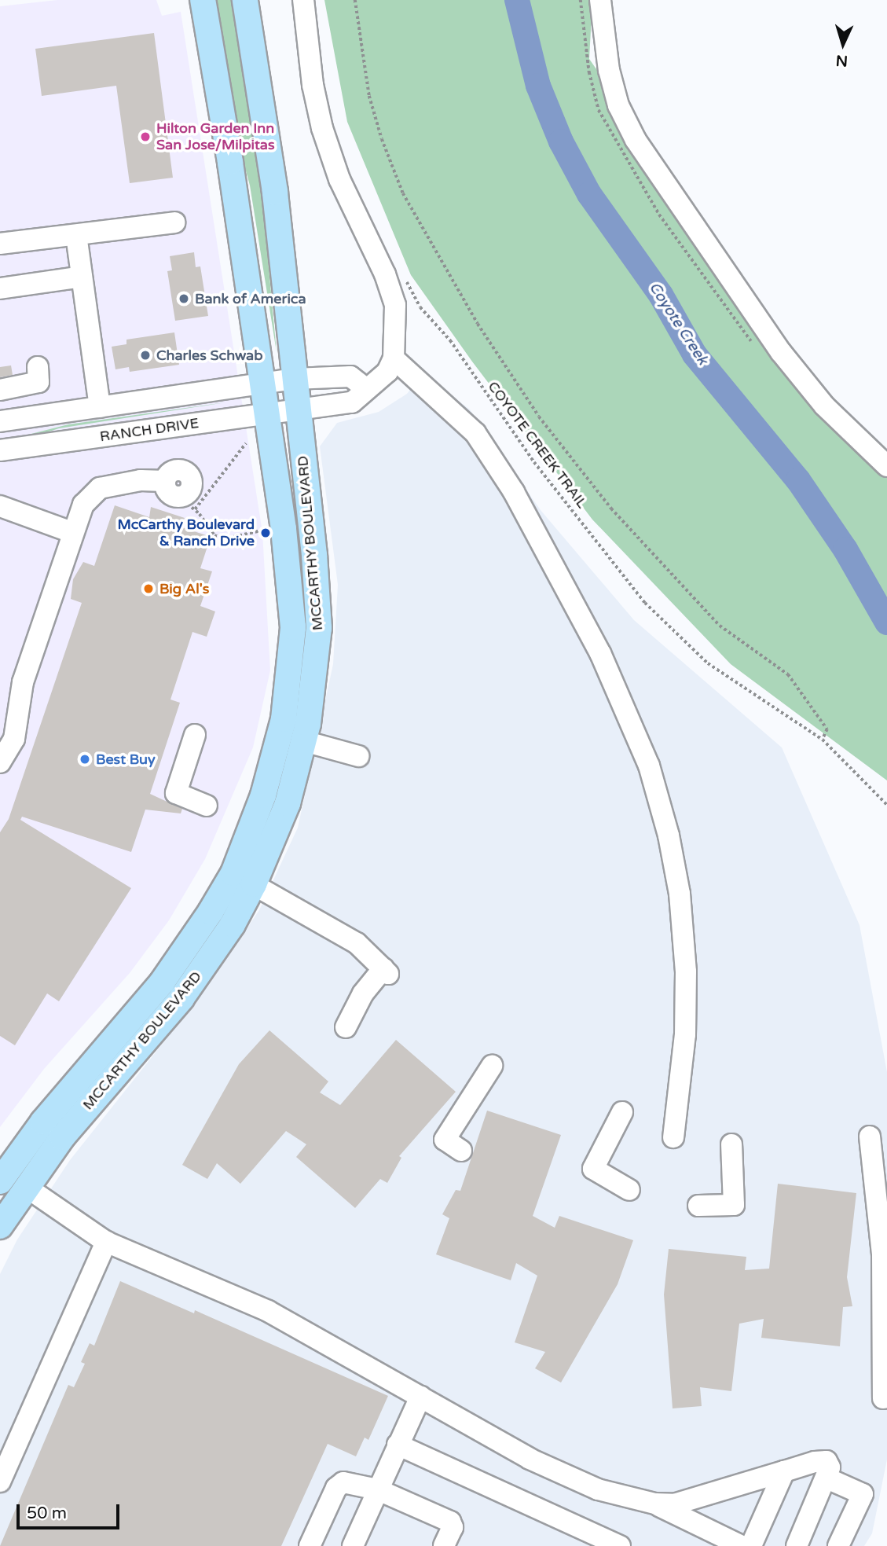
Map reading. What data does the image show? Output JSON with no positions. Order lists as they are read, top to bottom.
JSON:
{
  "streets": {
    "main road": ["MCCARTHY BOULEVARD"],
    "street": ["RANCH DRIVE"],
    "path": ["COYOTE CREEK TRAIL"]
  },
  "crossings": [
    ["RANCH DRIVE", "MCCARTHY BOULEVARD"]
  ],
  "water": ["Coyote Creek"],
  "places": [
    "Hilton Garden Inn San Jose/Milpitas",
    "Bank of America",
    "Charles Schwab",
    "McCarthy Boulevard & Ranch Drive",
    "Big Al's",
    "Best Buy"
  ],
  "scale_bar": "50 m",
  "north": "bottom"
}
